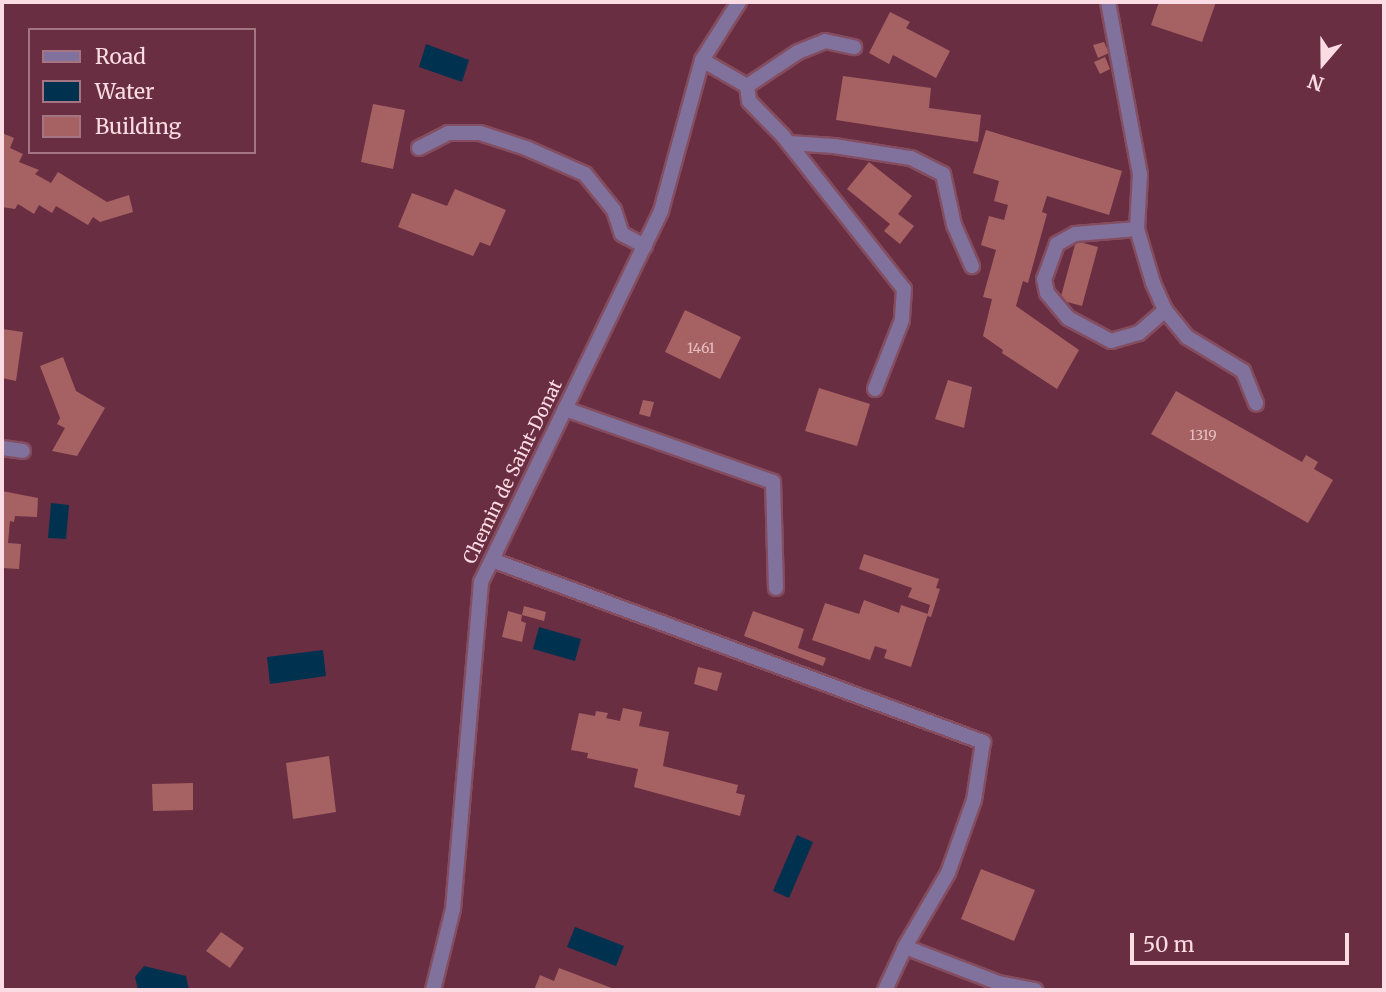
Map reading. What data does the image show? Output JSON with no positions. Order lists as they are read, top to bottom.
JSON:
{
  "streets": {
    "street": ["Chemin de Saint-Donat"]
  },
  "house_numbers": ["1461", "1319"],
  "legend": ["Road", "Water", "Building"],
  "scale_bar": "50 m",
  "north": "bottom"
}
